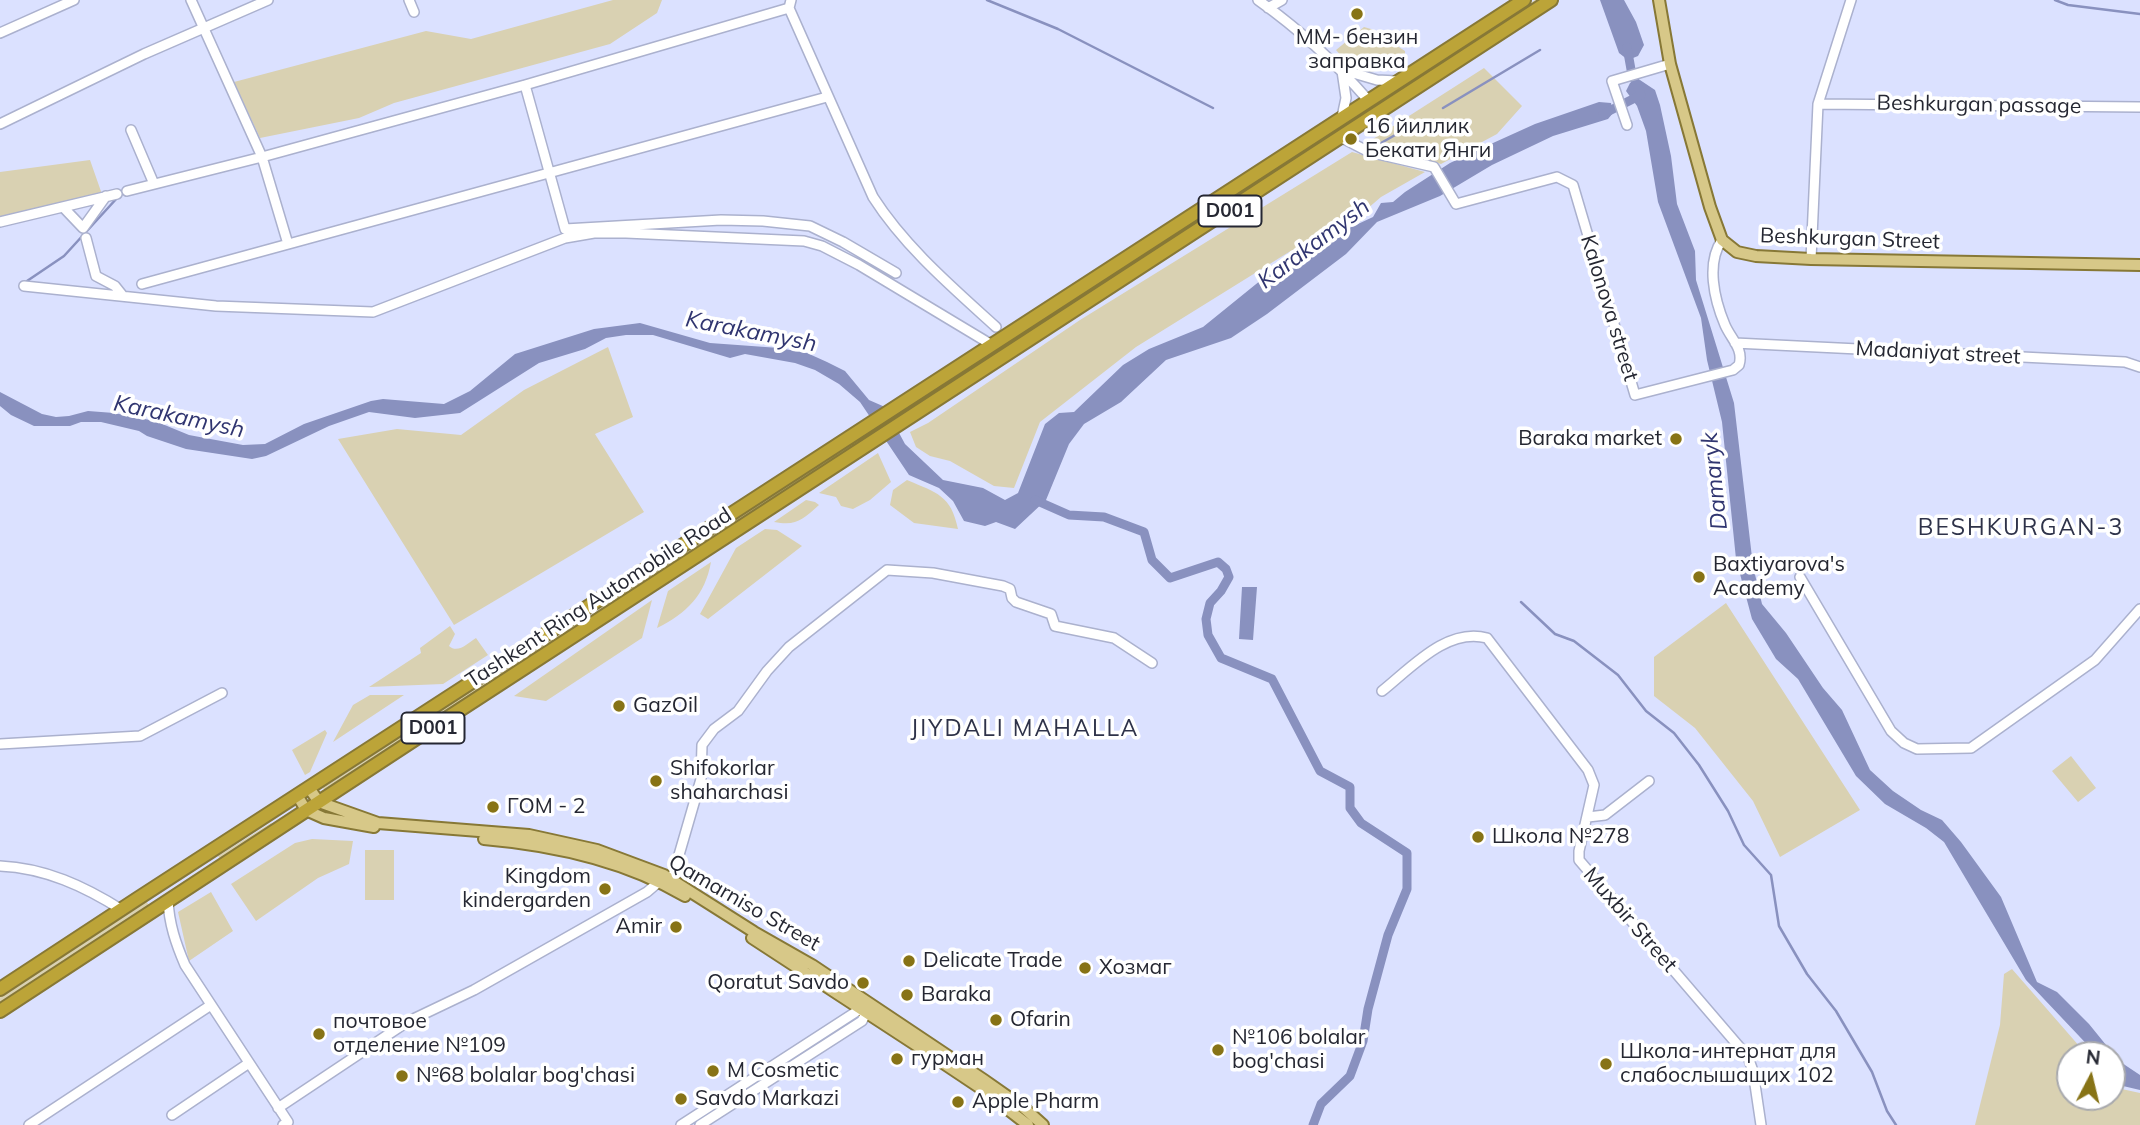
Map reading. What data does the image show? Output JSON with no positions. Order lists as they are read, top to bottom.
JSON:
{
  "streets": {
    "highway": ["D001", "Tashkent Ring Automobile Road"],
    "main road": ["Beshkurgan Street", "Qamarniso Street"],
    "street": [
      "Beshkurgan passage",
      "Kalonova street",
      "Madaniyat street",
      "Muxbir Street"
    ]
  },
  "crossings": [
    ["D001", "Kalonova street"],
    ["D001", "Tashkent Ring Automobile Road"],
    ["Beshkurgan Street", "Kalonova street"],
    ["Kalonova street", "Madaniyat street"],
    ["Tashkent Ring Automobile Road", "Qamarniso Street"]
  ],
  "districts": ["BESHKURGAN-3", "JIYDALI MAHALLA"],
  "water": ["Karakamysh", "Damaryk"],
  "places": [
    "ММ- бензин заправка",
    "16 йиллик Бекати Янги",
    "Baraka market",
    "Baxtiyarova's Academy",
    "GazOil",
    "Shifokorlar shaharchasi",
    "ГОМ - 2",
    "Школа №278",
    "Kingdom kindergarden",
    "Amir",
    "Delicate Trade",
    "Хозмаг",
    "Qoratut Savdo",
    "Baraka",
    "Ofarin",
    "почтовое отделение №109",
    "№106 bolalar bog'chasi",
    "гурман",
    "Школа-интернат для слабослышащих 102",
    "M Cosmetic",
    "№68 bolalar bog'chasi",
    "Savdo Markazi",
    "Apple Pharm"
  ],
  "north": "top"
}
